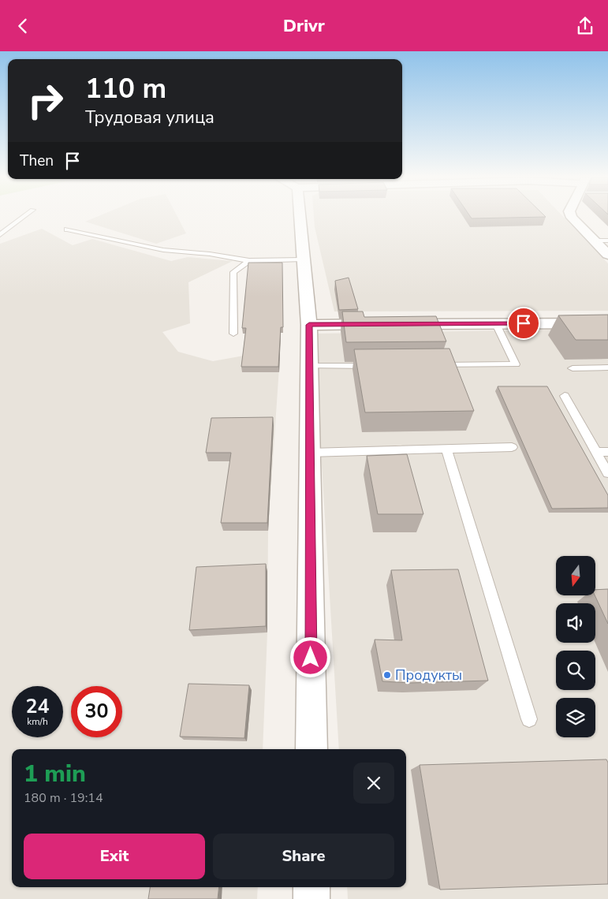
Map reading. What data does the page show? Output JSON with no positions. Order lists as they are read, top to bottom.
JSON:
{
  "places": ["Продукты"],
  "north": "bottom",
  "page": {
    "header": "Drivr",
    "turn": ["110 m", "Трудовая улица"],
    "then": "Then",
    "speed": "24 km/h",
    "limit": "30",
    "heading": ["1 min", "180 m · 19:14"],
    "buttons": ["Exit", "Share"]
  }
}
